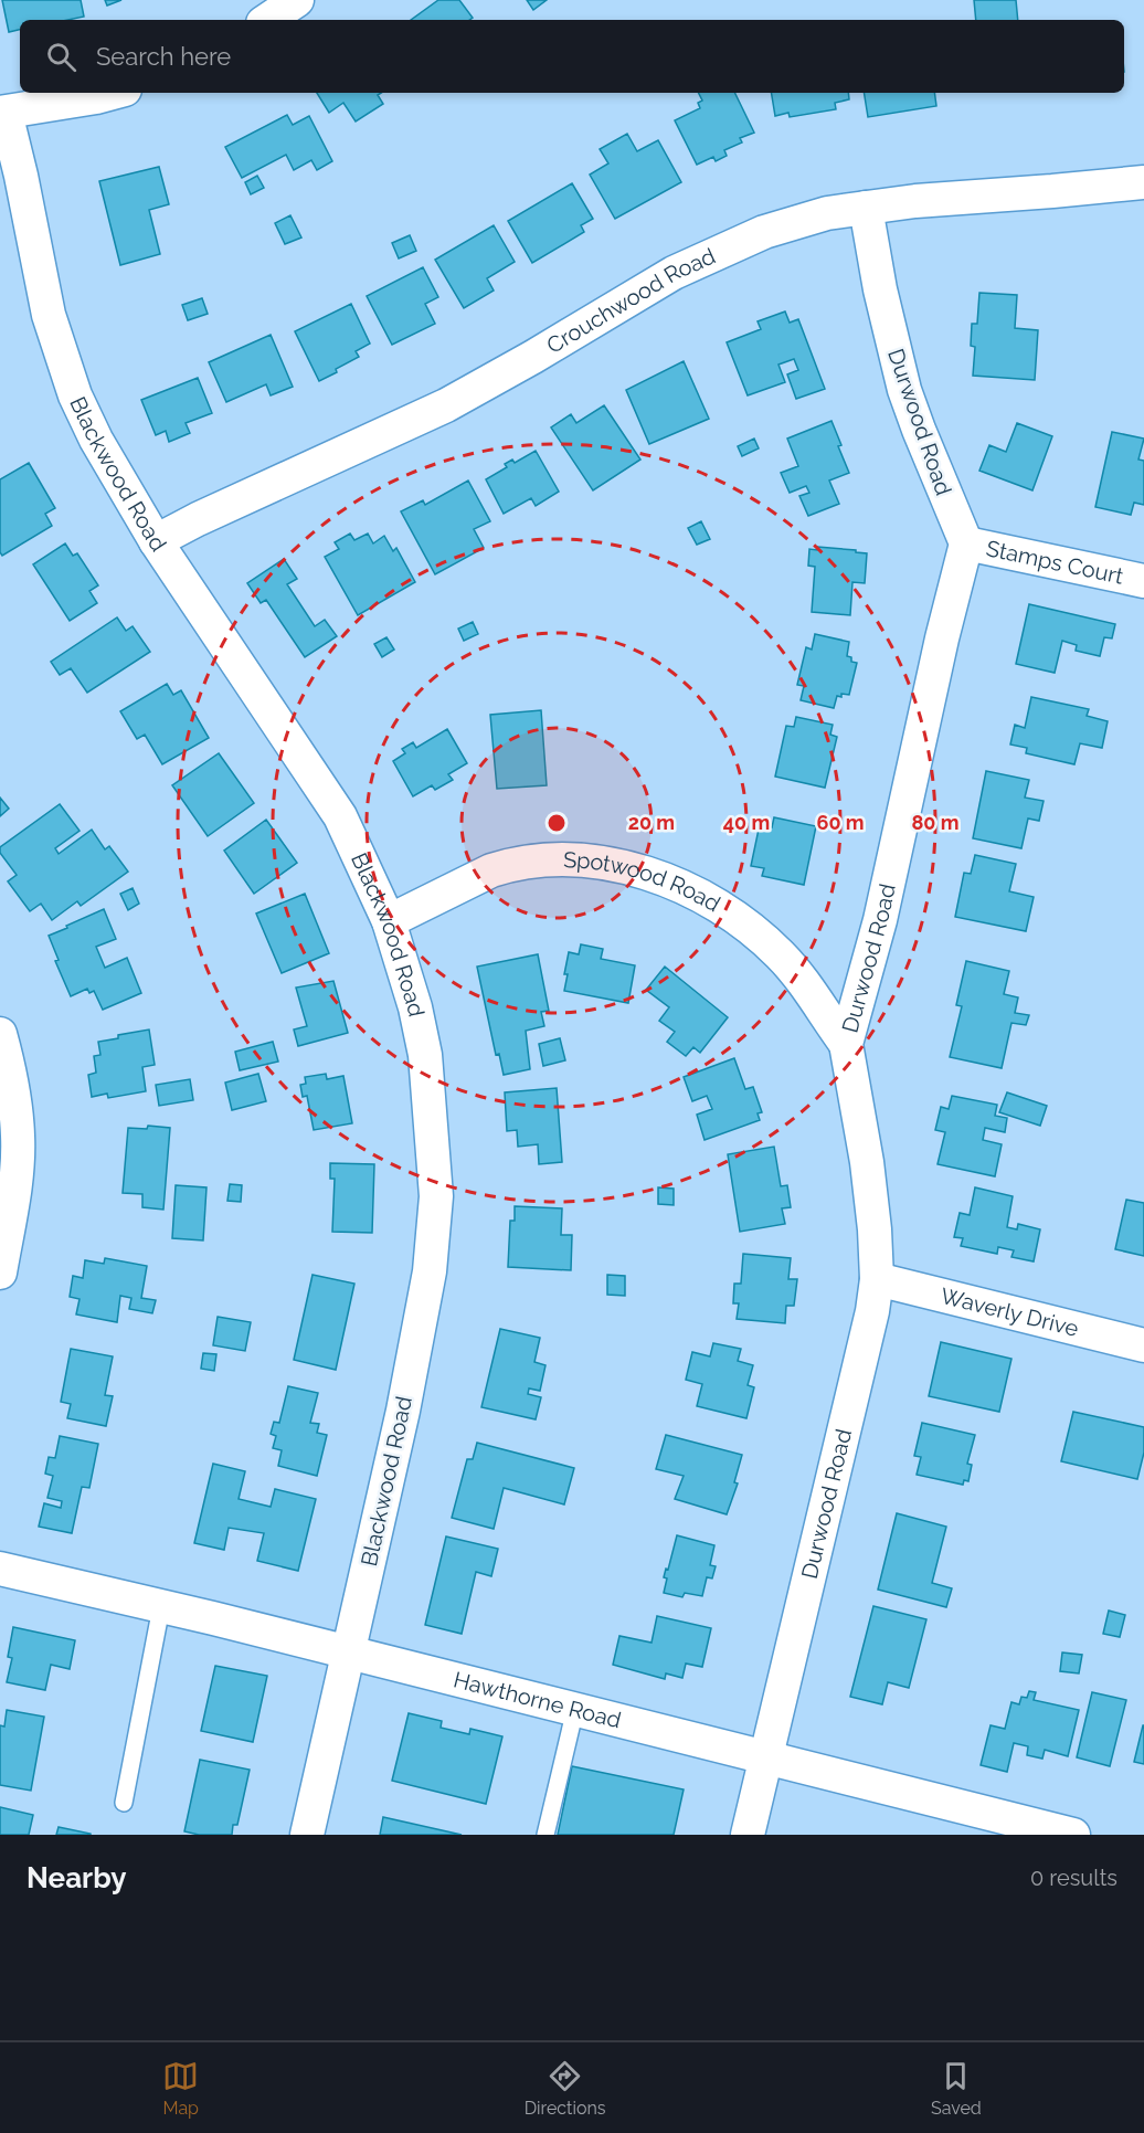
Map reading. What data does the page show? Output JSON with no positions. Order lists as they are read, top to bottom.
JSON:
{
  "streets": {
    "street": [
      "Crouchwood Road",
      "Durwood Road",
      "Blackwood Road",
      "Stamps Court",
      "Spotwood Road",
      "Waverly Drive",
      "Hawthorne Road"
    ]
  },
  "crossings": [
    ["Crouchwood Road", "Durwood Road"],
    ["Crouchwood Road", "Blackwood Road"],
    ["Durwood Road", "Stamps Court"],
    ["Durwood Road", "Spotwood Road"],
    ["Durwood Road", "Waverly Drive"],
    ["Durwood Road", "Hawthorne Road"],
    ["Blackwood Road", "Spotwood Road"],
    ["Blackwood Road", "Hawthorne Road"]
  ],
  "page": {
    "search": "Search here",
    "heading": ["Nearby", "0 results"],
    "nav": ["Map", "Directions", "Saved"]
  },
  "rings": [
    "20 m",
    "40 m",
    "60 m",
    "80 m"
  ]
}
